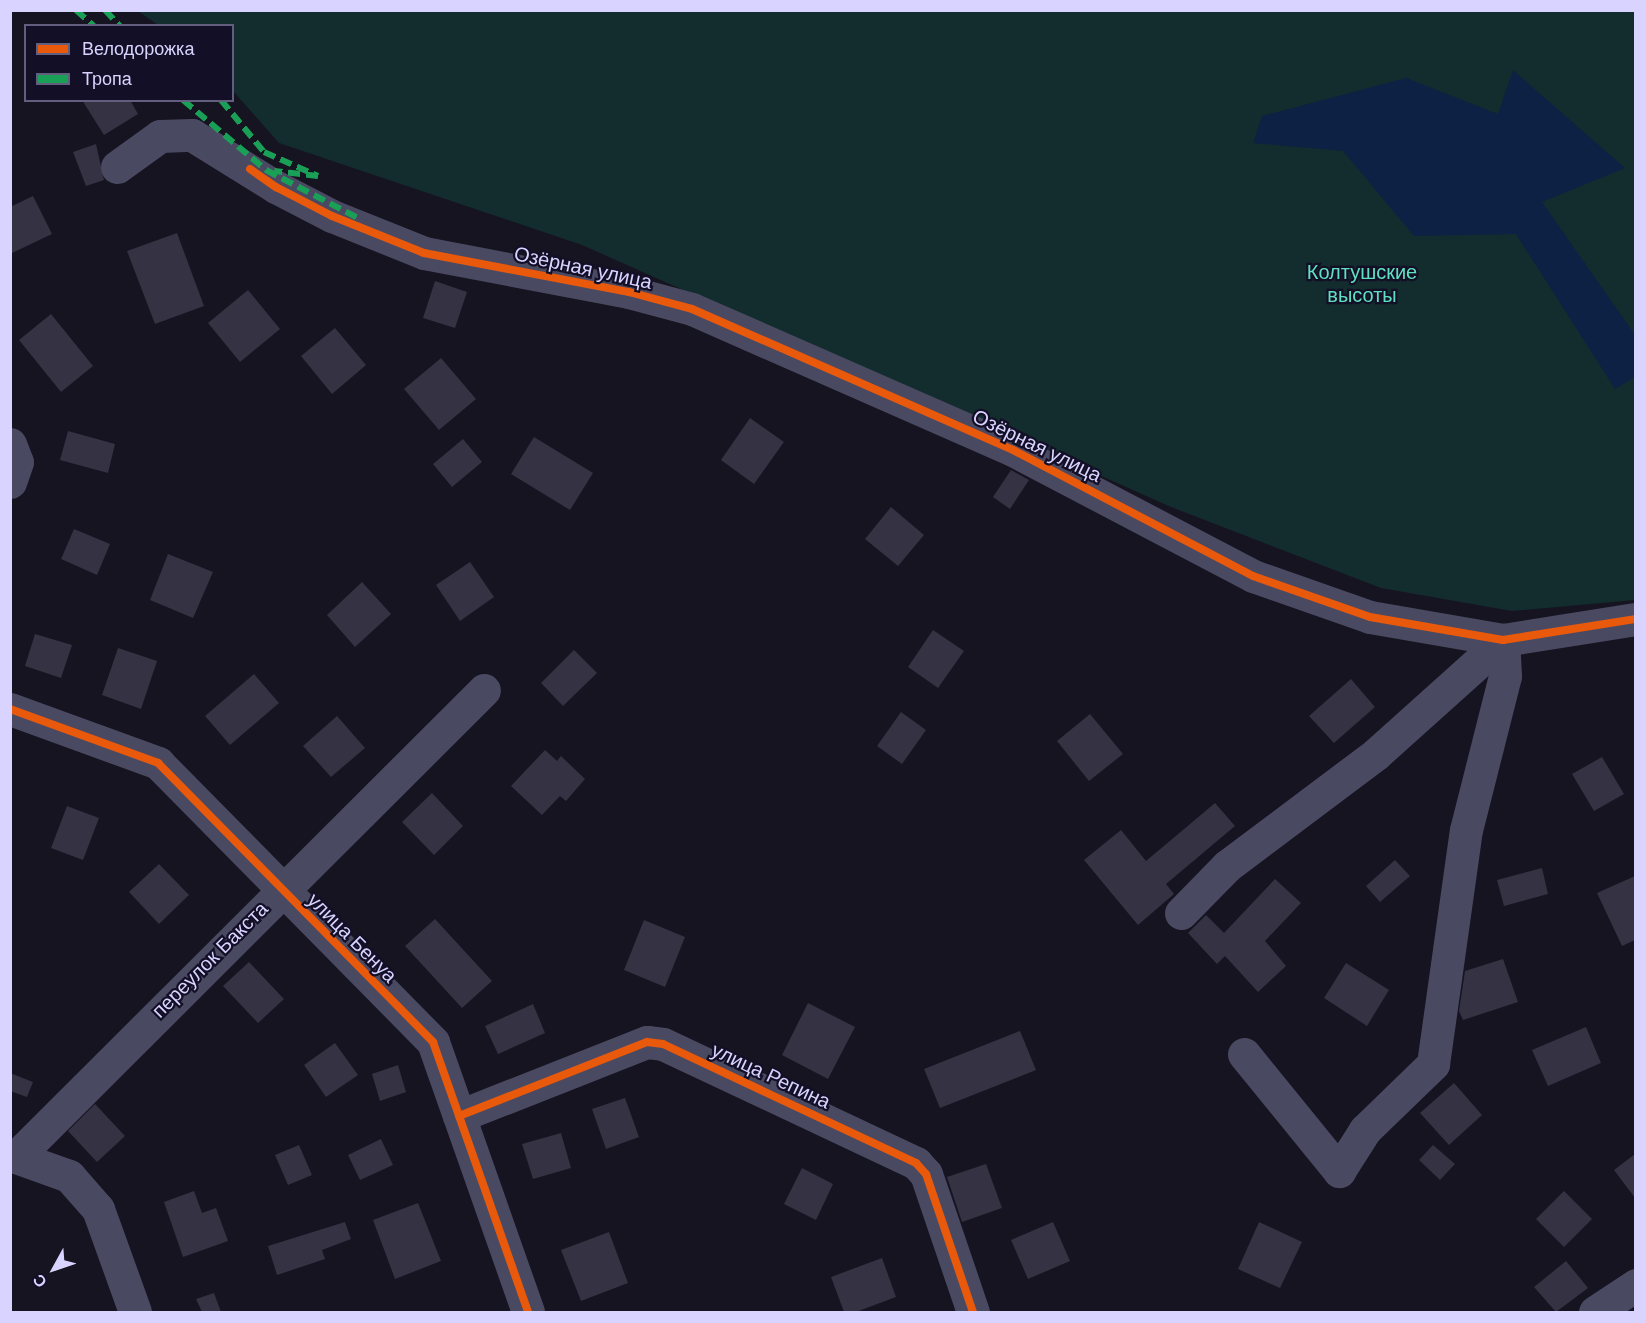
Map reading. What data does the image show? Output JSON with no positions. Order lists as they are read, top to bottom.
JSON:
{
  "streets": {
    "street": [
      "Озёрная улица",
      "улица Бенуа",
      "переулок Бакста",
      "улица Репина"
    ]
  },
  "crossings": [
    ["улица Бенуа", "переулок Бакста"],
    ["улица Бенуа", "улица Репина"]
  ],
  "parks": ["Колтушские высоты"],
  "legend": ["Велодорожка", "Тропа"],
  "north": "bottom left"
}
